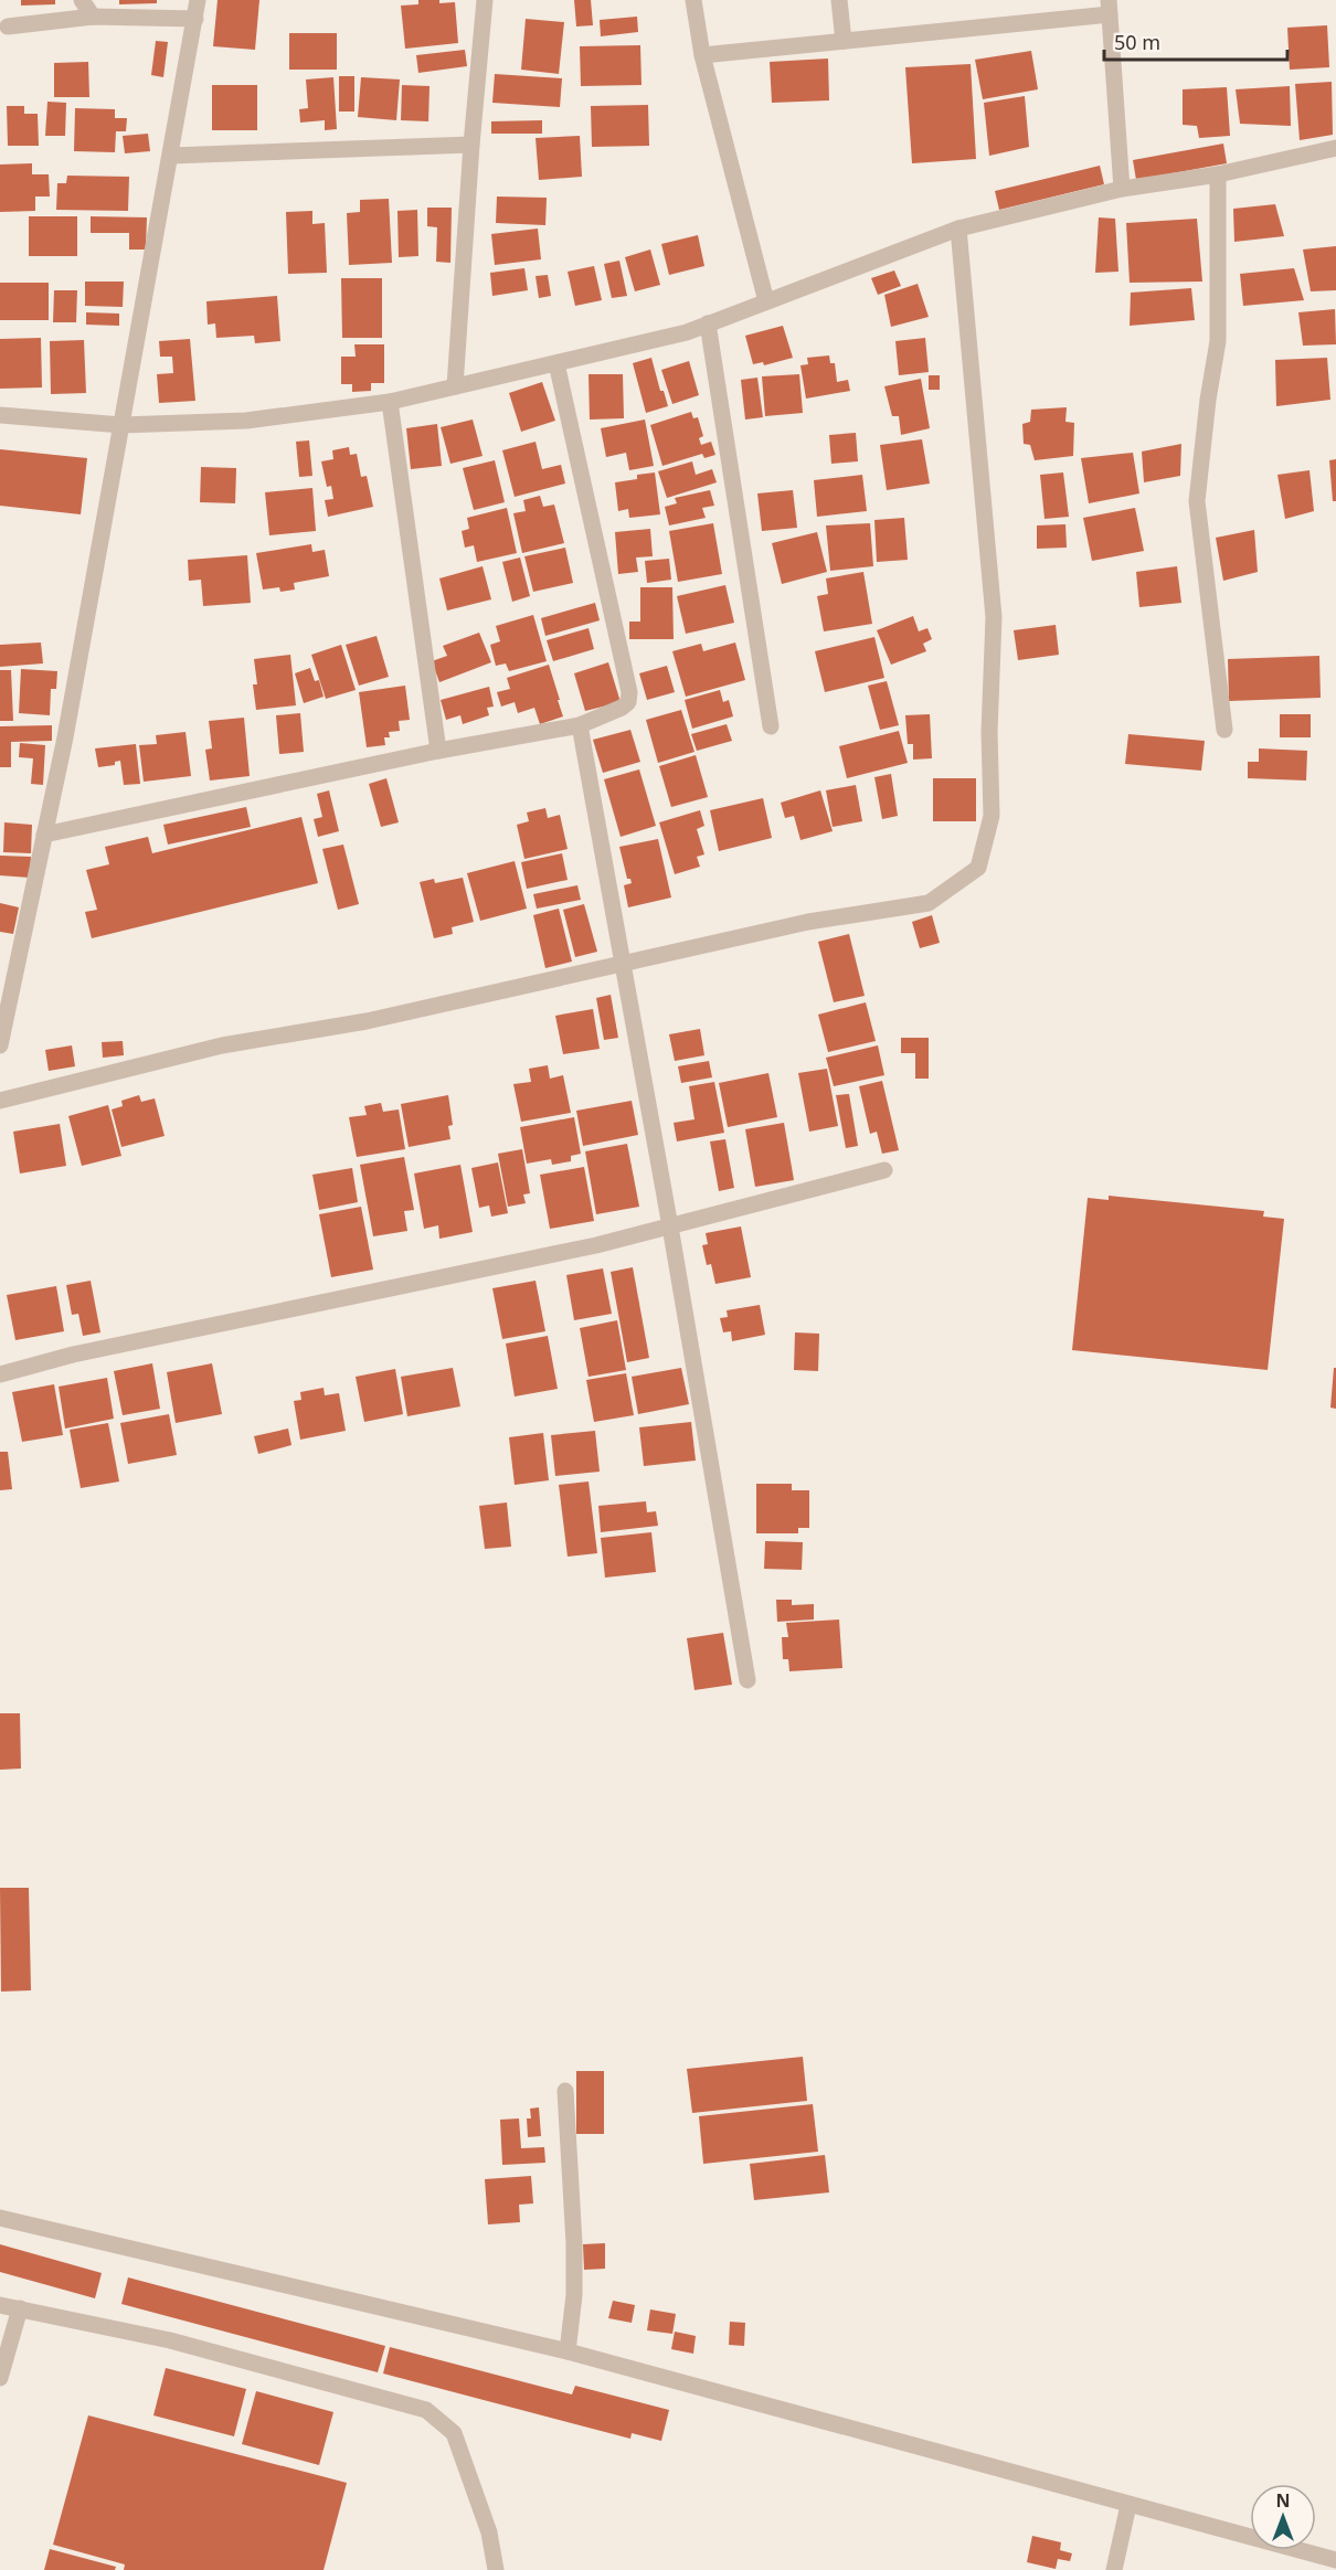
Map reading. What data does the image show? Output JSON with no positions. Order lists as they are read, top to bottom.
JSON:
{
  "scale_bar": "50 m",
  "north": "top"
}
